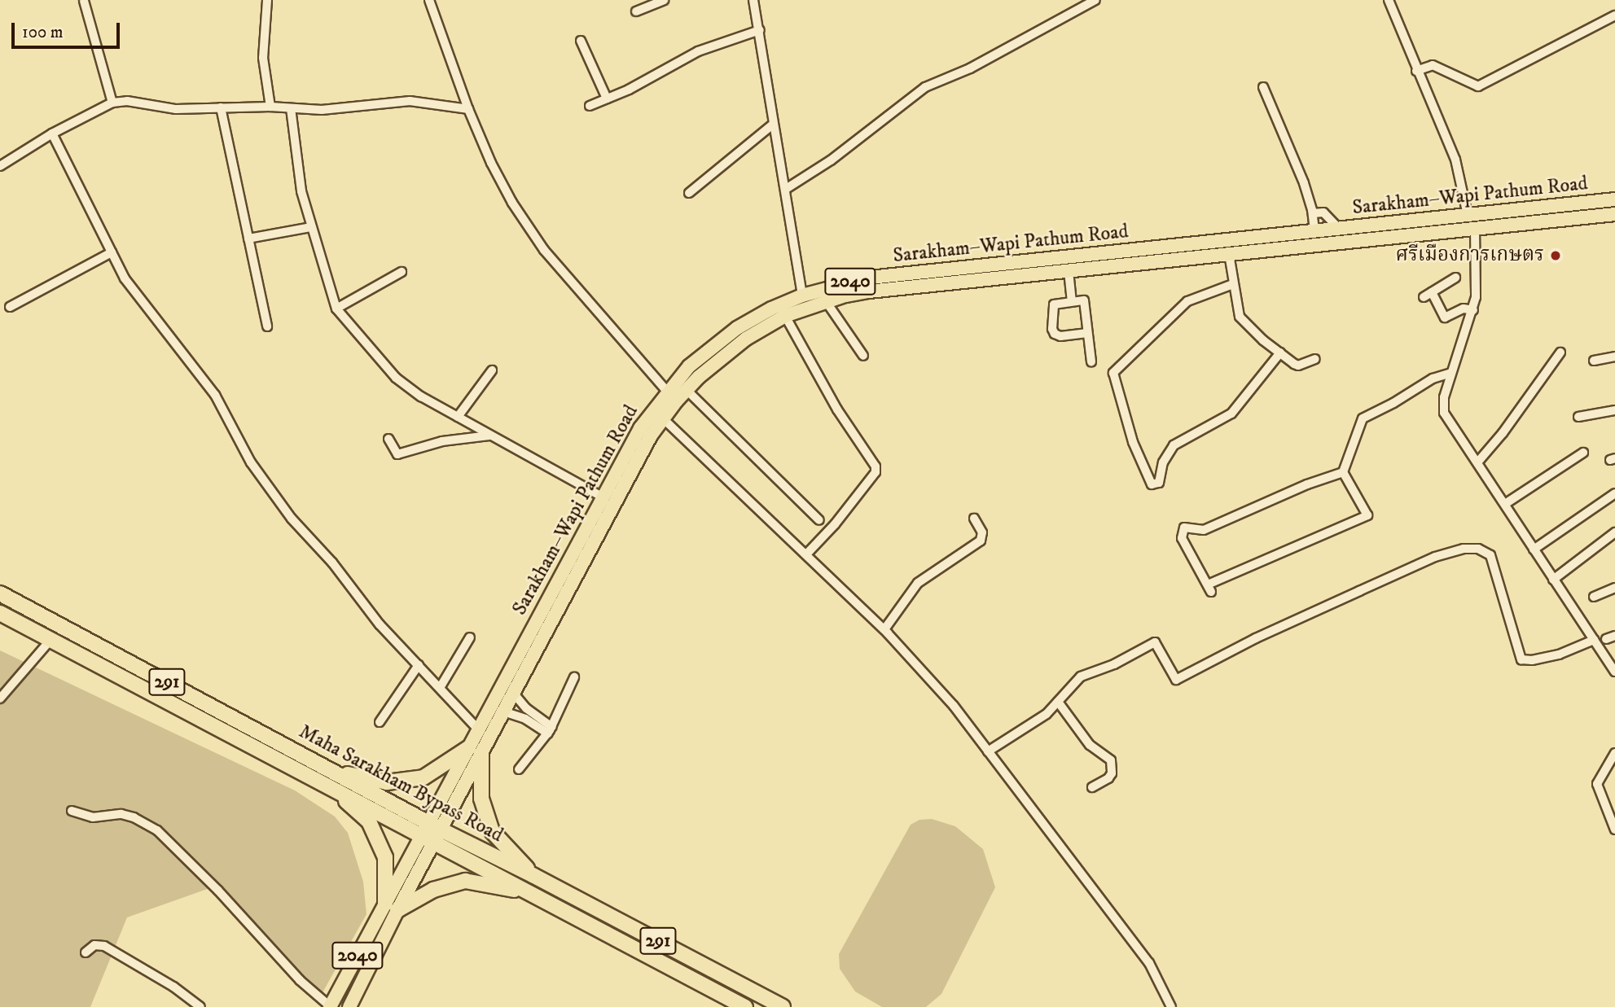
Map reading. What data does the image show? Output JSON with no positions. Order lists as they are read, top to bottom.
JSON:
{
  "streets": {
    "highway": ["291", "Maha Sarakham Bypass Road"],
    "main road": ["Sarakham–Wapi Pathum Road", "2040"]
  },
  "crossings": [
    ["Sarakham–Wapi Pathum Road", "Maha Sarakham Bypass Road"]
  ],
  "places": ["ศรีเมืองการเกษตร"],
  "scale_bar": "100 m"
}
